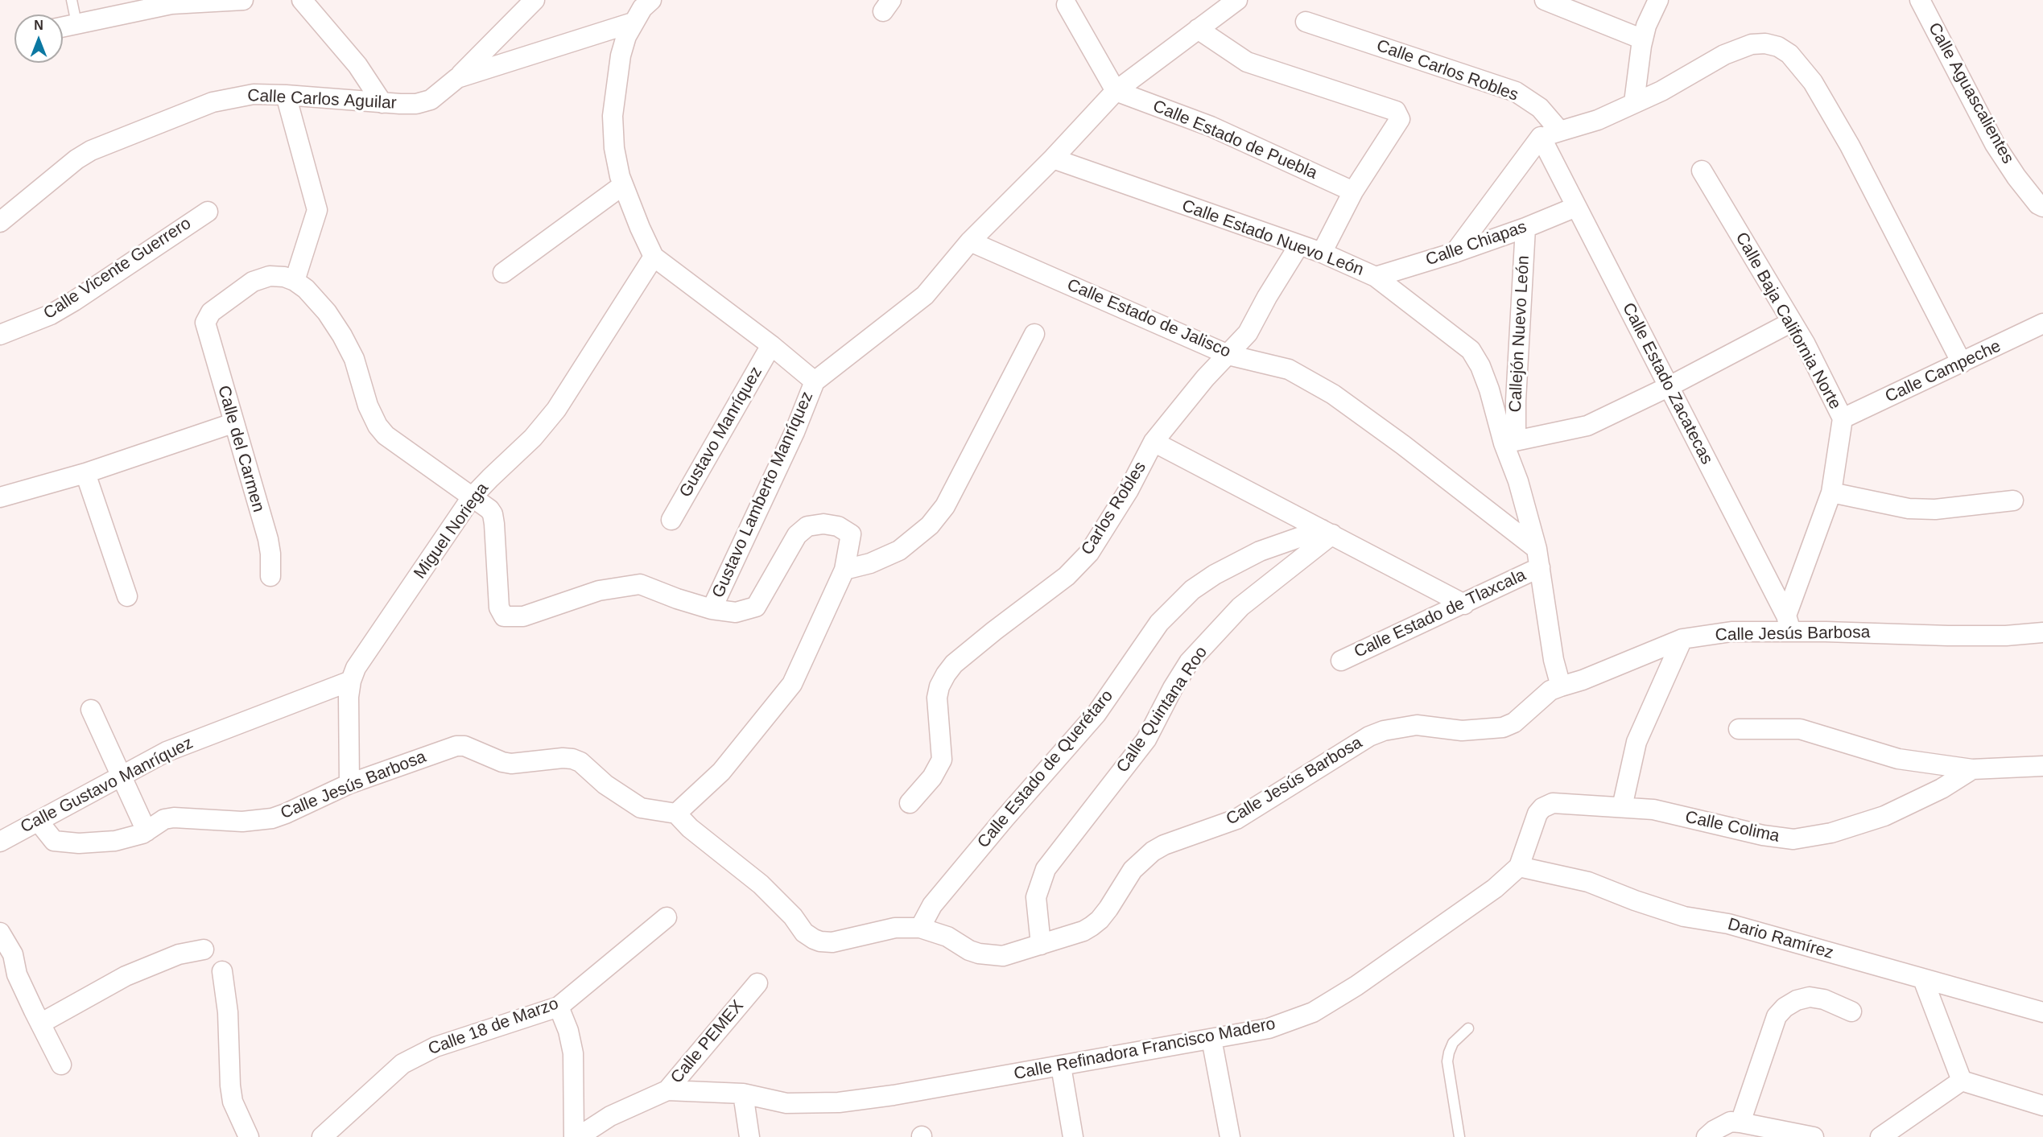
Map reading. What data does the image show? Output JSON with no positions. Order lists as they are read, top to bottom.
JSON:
{
  "streets": {
    "street": [
      "Calle Carlos Robles",
      "Calle Aguascalientes",
      "Calle Carlos Aguilar",
      "Calle Estado de Puebla",
      "Calle Estado Nuevo León",
      "Calle Chiapas",
      "Calle Vicente Guerrero",
      "Calle Estado de Jalisco",
      "Calle Baja California Norte",
      "Callejón Nuevo León",
      "Calle Campeche",
      "Calle Estado Zacatecas",
      "Gustavo Manríquez",
      "Calle del Carmen",
      "Gustavo Lamberto Manríquez",
      "Carlos Robles",
      "Miguel Noriega",
      "Calle Estado de Tlaxcala",
      "Calle Jesús Barbosa",
      "Calle Quintana Roo",
      "Calle Estado de Querétaro",
      "Calle Gustavo Manríquez",
      "Calle Colima",
      "Dario Ramírez",
      "Calle 18 de Marzo",
      "Calle PEMEX",
      "Calle Refinadora Francisco Madero"
    ]
  },
  "crossings": [
    ["Calle Estado Nuevo León", "Calle Chiapas"],
    ["Calle Estado Nuevo León", "Calle Estado de Jalisco"],
    ["Calle Estado Nuevo León", "Callejón Nuevo León"],
    ["Calle Estado Nuevo León", "Carlos Robles"],
    ["Calle Estado Nuevo León", "Calle Estado de Tlaxcala"],
    ["Calle Estado Nuevo León", "Calle Jesús Barbosa"],
    ["Calle Chiapas", "Callejón Nuevo León"],
    ["Calle Chiapas", "Calle Estado Zacatecas"],
    ["Calle Estado de Jalisco", "Carlos Robles"],
    ["Calle Estado de Jalisco", "Calle Estado de Tlaxcala"],
    ["Calle Baja California Norte", "Calle Campeche"],
    ["Calle Baja California Norte", "Calle Estado Zacatecas"],
    ["Calle Baja California Norte", "Calle Jesús Barbosa"],
    ["Calle Estado Zacatecas", "Calle Jesús Barbosa"],
    ["Miguel Noriega", "Calle Jesús Barbosa"],
    ["Miguel Noriega", "Calle Gustavo Manríquez"],
    ["Calle Jesús Barbosa", "Calle Quintana Roo"],
    ["Calle Jesús Barbosa", "Calle Estado de Querétaro"],
    ["Calle Jesús Barbosa", "Calle Gustavo Manríquez"],
    ["Calle Quintana Roo", "Calle Estado de Querétaro"],
    ["Calle Colima", "Calle Refinadora Francisco Madero"],
    ["Dario Ramírez", "Calle Refinadora Francisco Madero"],
    ["Calle PEMEX", "Calle Refinadora Francisco Madero"]
  ],
  "north": "top"
}
